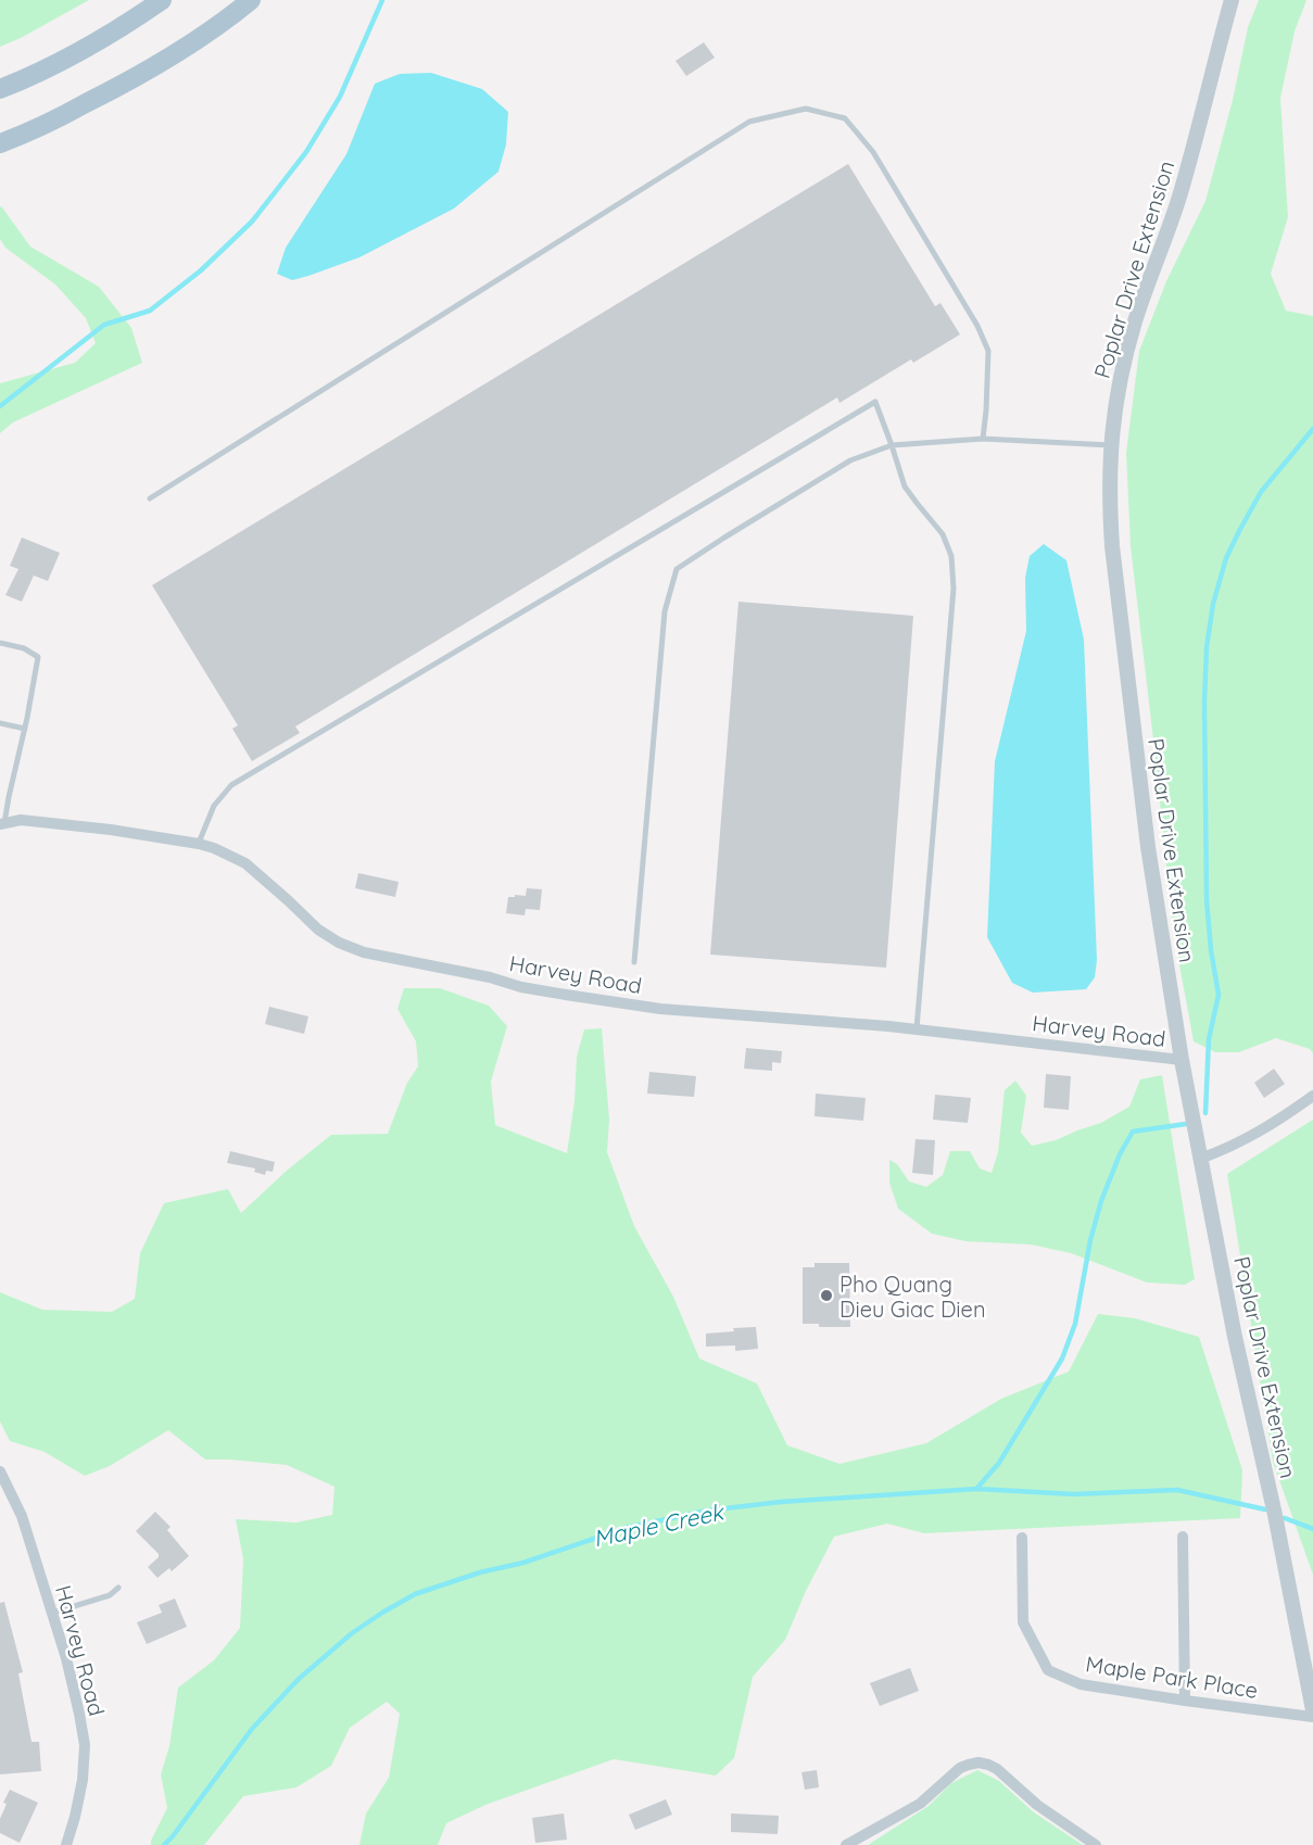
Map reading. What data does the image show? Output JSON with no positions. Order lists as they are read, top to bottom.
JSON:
{
  "streets": {
    "street": ["Poplar Drive Extension", "Harvey Road", "Maple Park Place"]
  },
  "crossings": [
    ["Poplar Drive Extension", "Harvey Road"]
  ],
  "water": ["Maple Creek"],
  "places": ["Pho Quang Dieu Giac Dien"]
}
